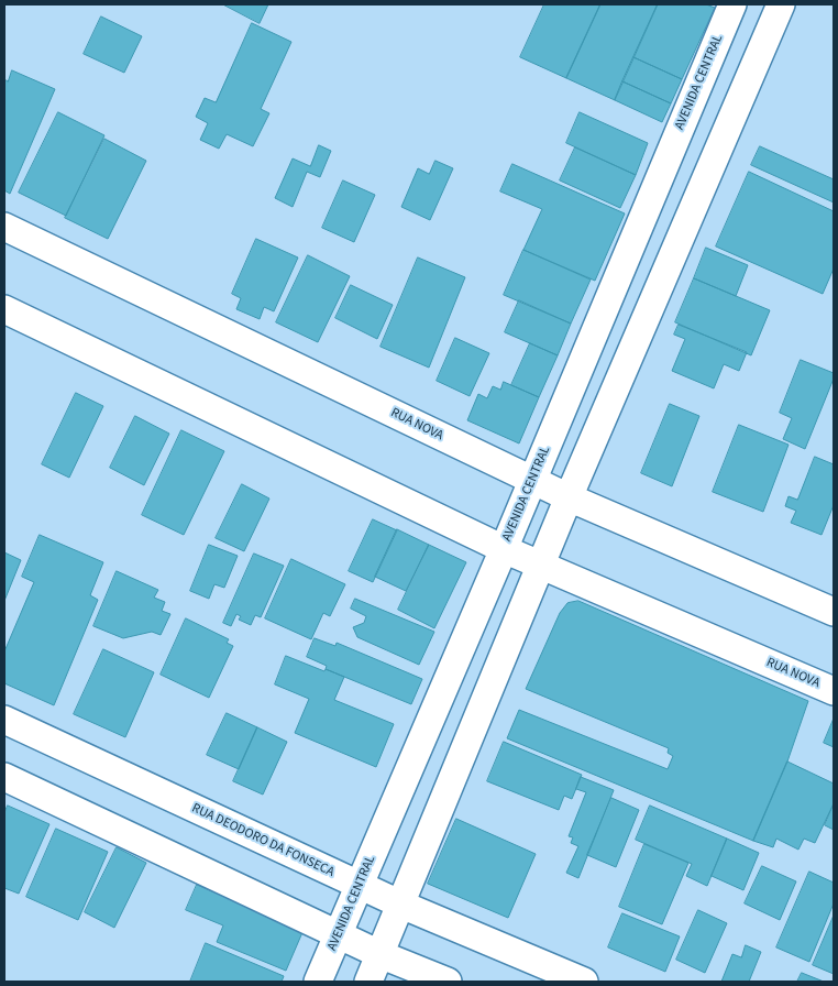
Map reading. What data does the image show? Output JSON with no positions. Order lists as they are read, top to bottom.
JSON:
{
  "streets": {
    "street": ["AVENIDA CENTRAL", "RUA NOVA", "RUA DEODORO DA FONSECA"]
  },
  "crossings": [
    ["AVENIDA CENTRAL", "RUA NOVA"],
    ["AVENIDA CENTRAL", "RUA DEODORO DA FONSECA"]
  ]
}
